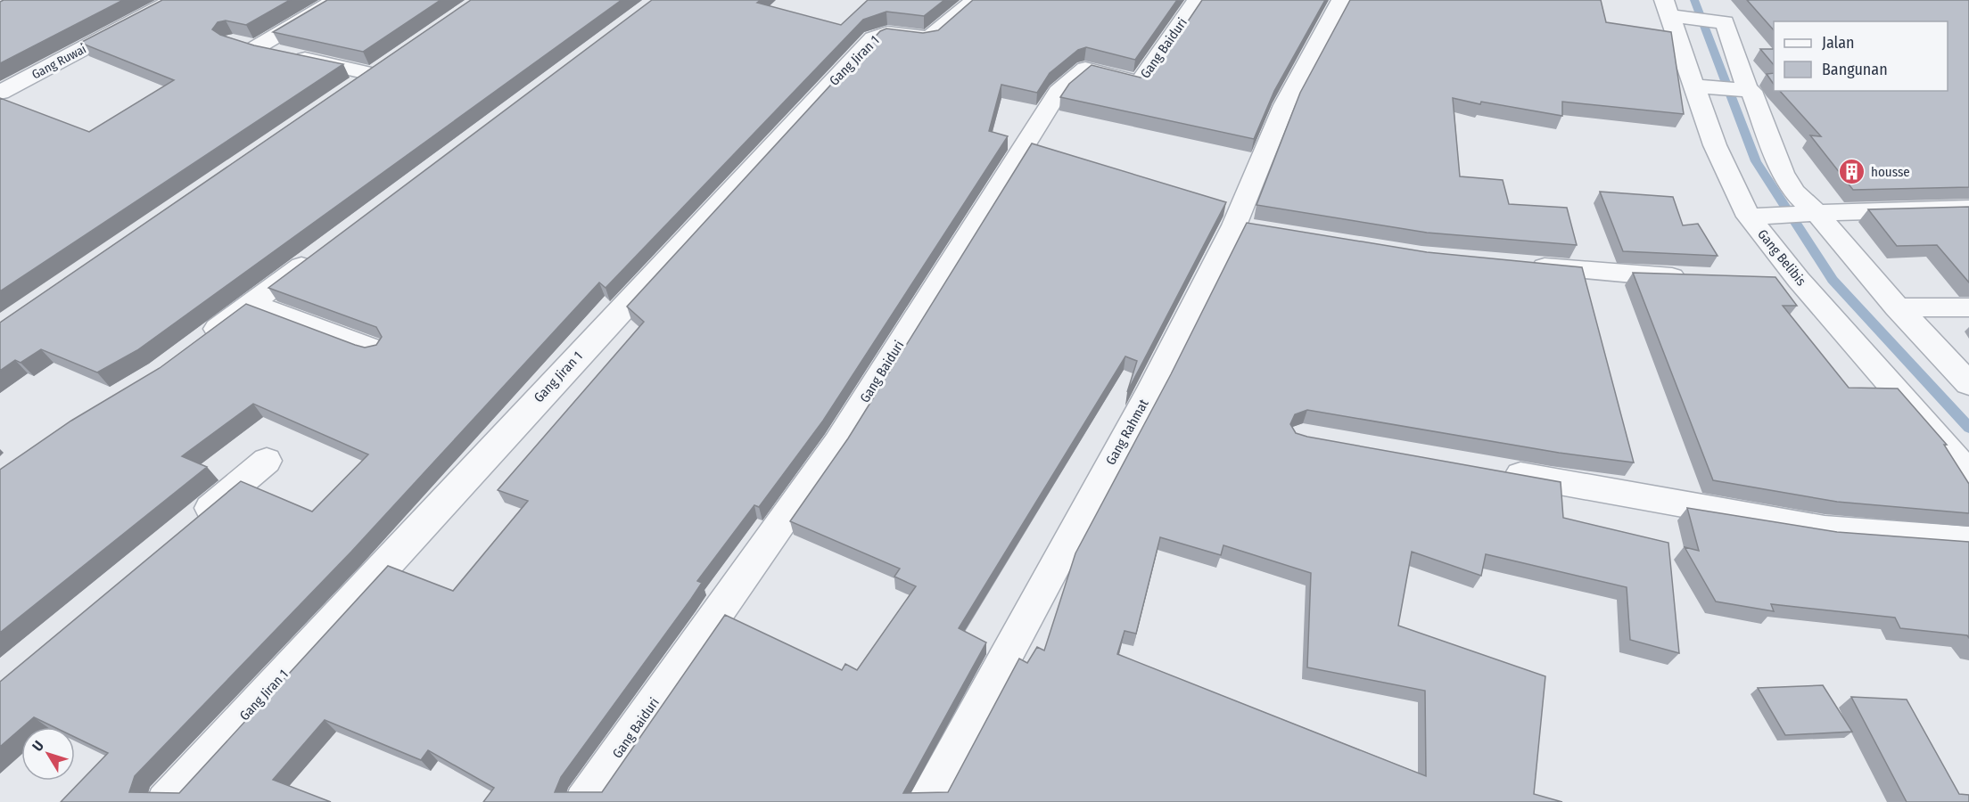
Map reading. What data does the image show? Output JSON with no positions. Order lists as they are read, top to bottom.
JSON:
{
  "streets": {
    "street": [
      "Gang Baiduri",
      "Gang Jiran 1",
      "Gang Ruwai",
      "Gang Belibis",
      "Gang Rahmat"
    ]
  },
  "places": {
    "building": ["housse"]
  },
  "legend": ["Jalan", "Bangunan"],
  "north": "top left"
}
